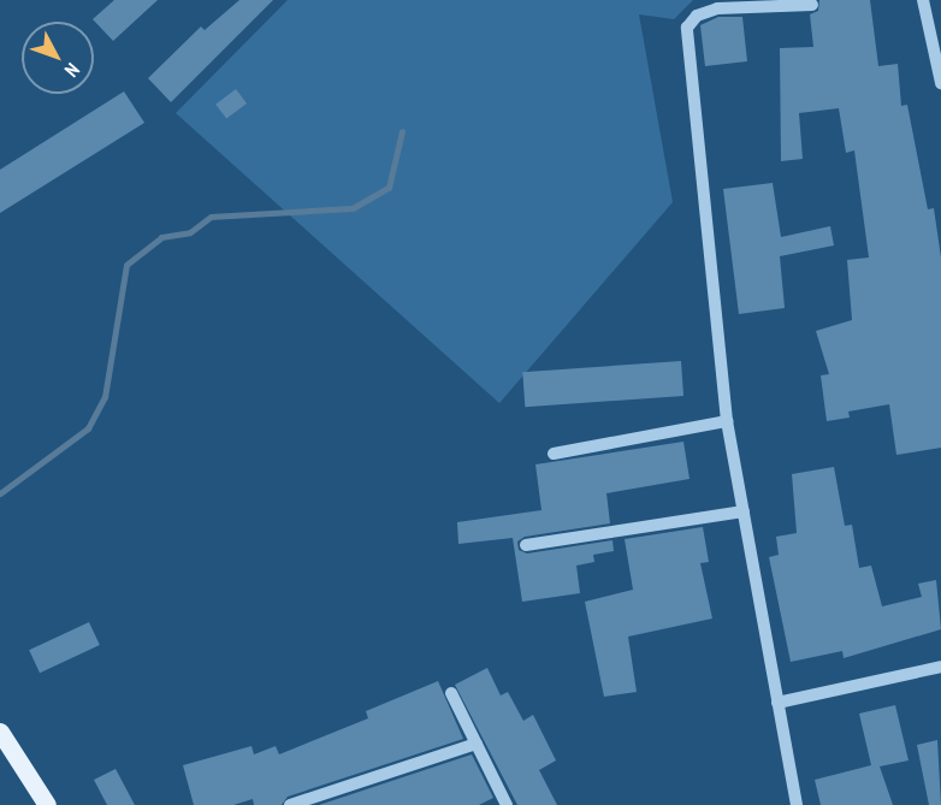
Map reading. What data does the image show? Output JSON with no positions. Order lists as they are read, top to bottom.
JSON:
{
  "north": "bottom right"
}
